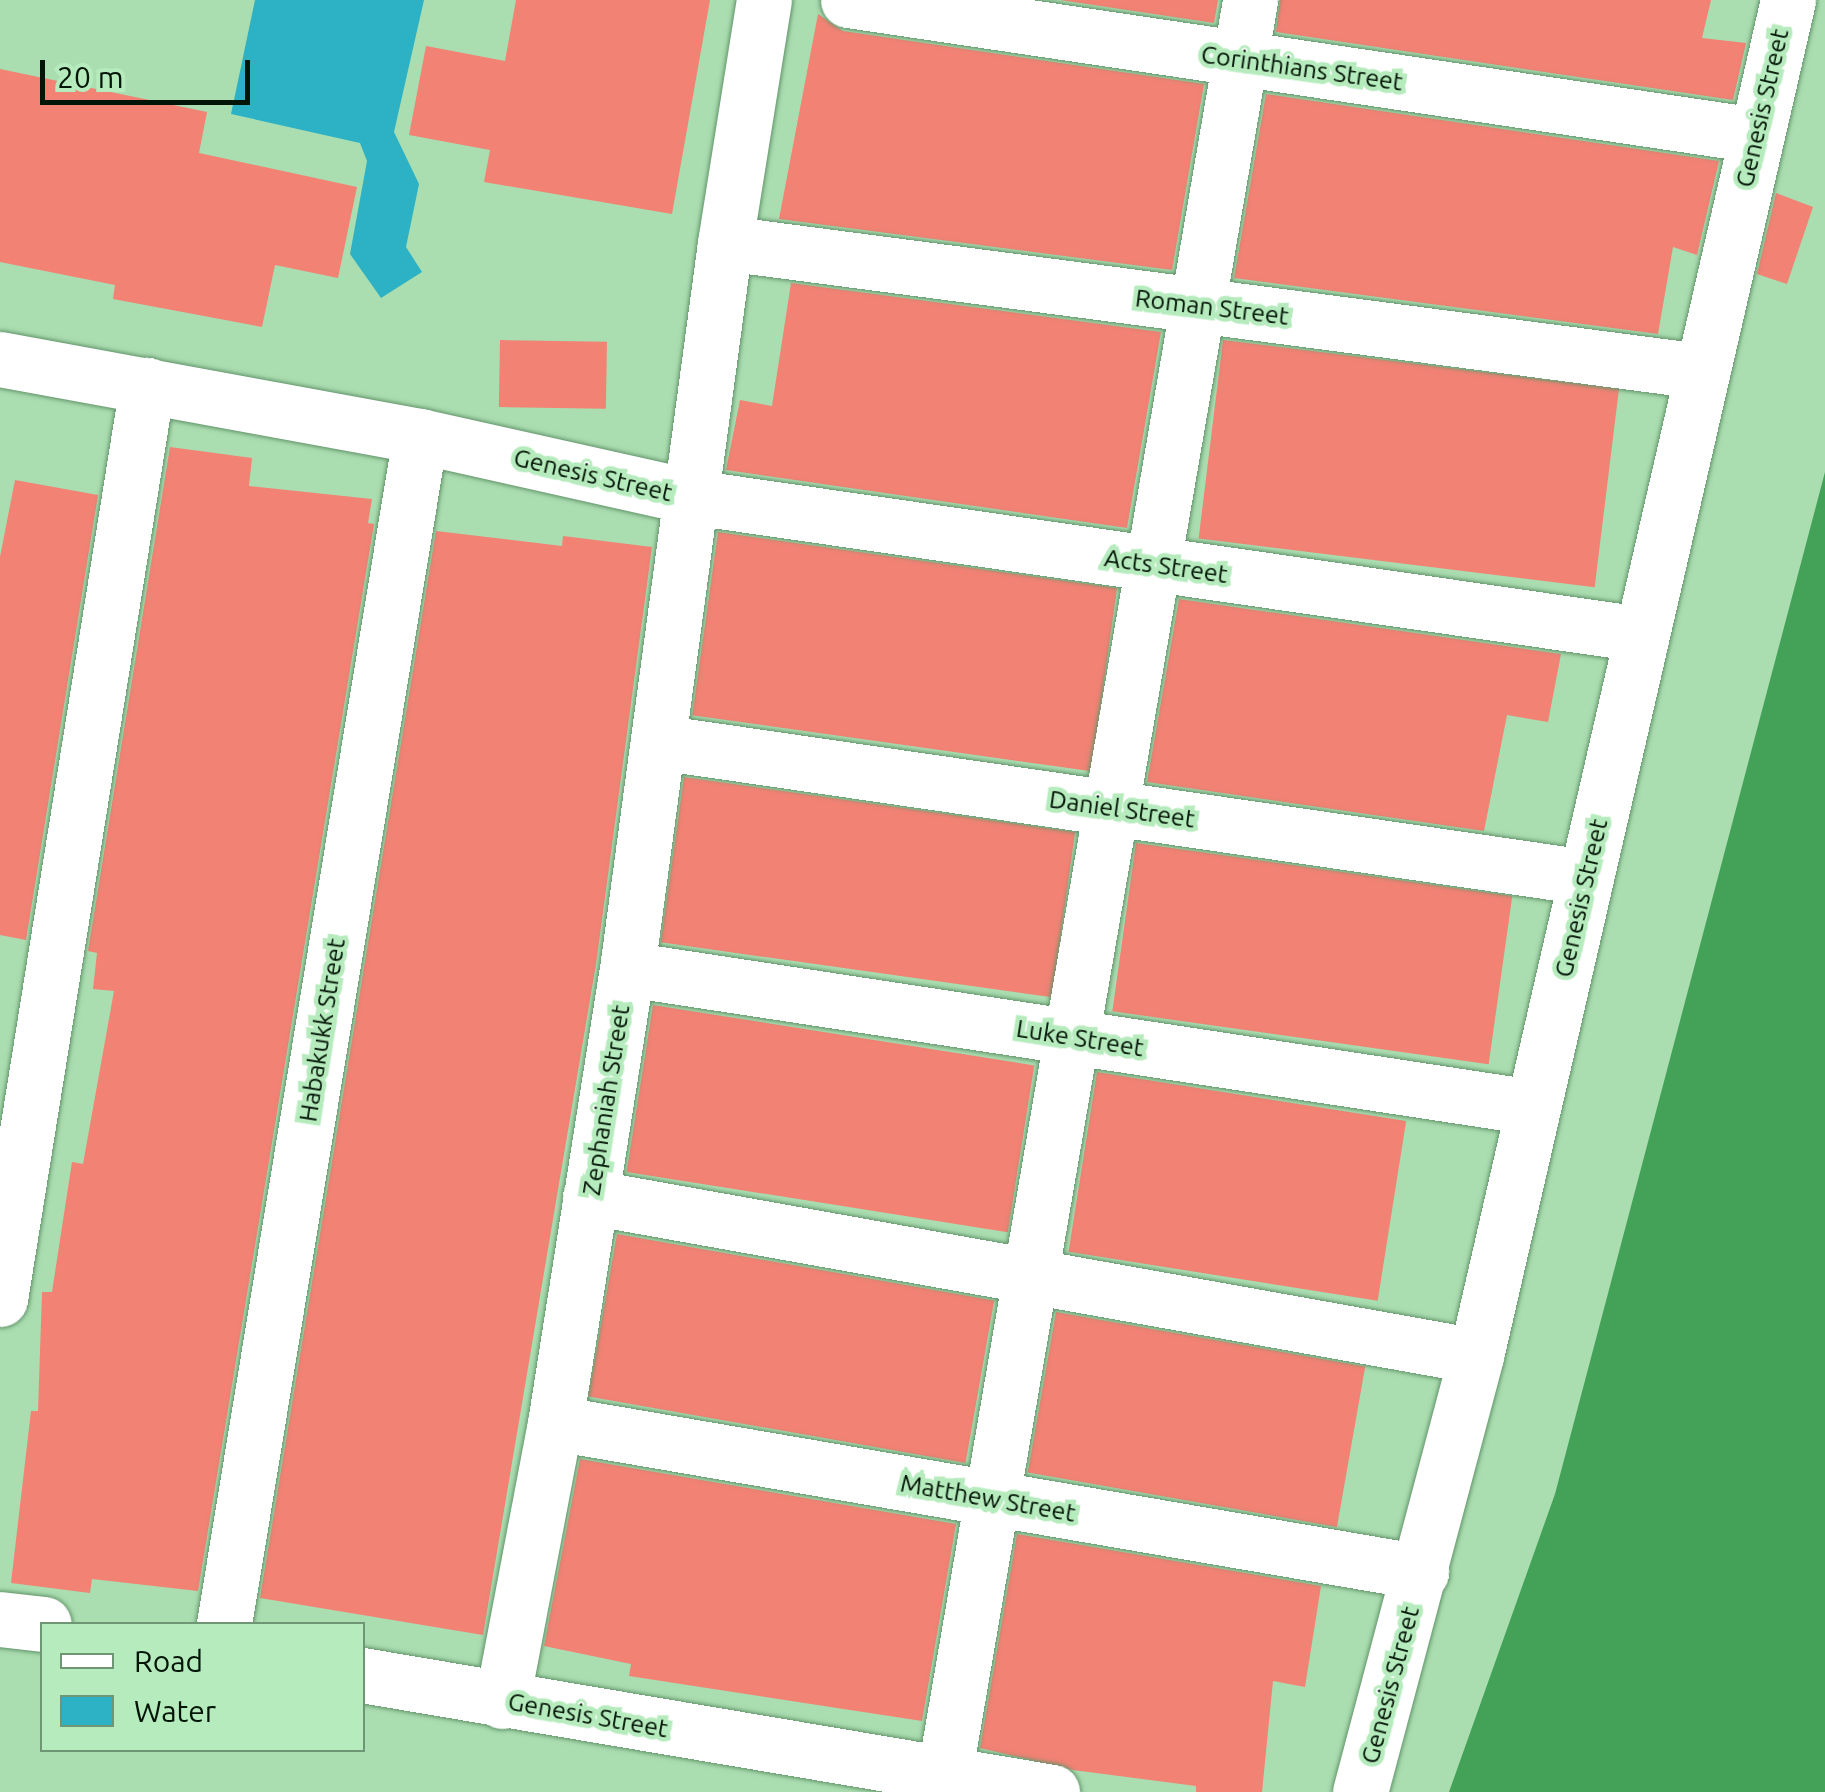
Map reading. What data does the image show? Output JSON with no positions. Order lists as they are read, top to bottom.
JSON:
{
  "streets": {
    "street": [
      "Corinthians Street",
      "Genesis Street",
      "Roman Street",
      "Acts Street",
      "Daniel Street",
      "Habakukk Street",
      "Luke Street",
      "Zephaniah Street",
      "Matthew Street"
    ]
  },
  "crossings": [
    ["Corinthians Street", "Genesis Street"],
    ["Genesis Street", "Roman Street"],
    ["Genesis Street", "Acts Street"],
    ["Genesis Street", "Daniel Street"],
    ["Genesis Street", "Habakukk Street"],
    ["Genesis Street", "Luke Street"],
    ["Genesis Street", "Zephaniah Street"],
    ["Genesis Street", "Matthew Street"],
    ["Acts Street", "Zephaniah Street"],
    ["Daniel Street", "Zephaniah Street"],
    ["Luke Street", "Zephaniah Street"],
    ["Zephaniah Street", "Matthew Street"]
  ],
  "legend": ["Road", "Water"],
  "scale_bar": "20 m"
}
